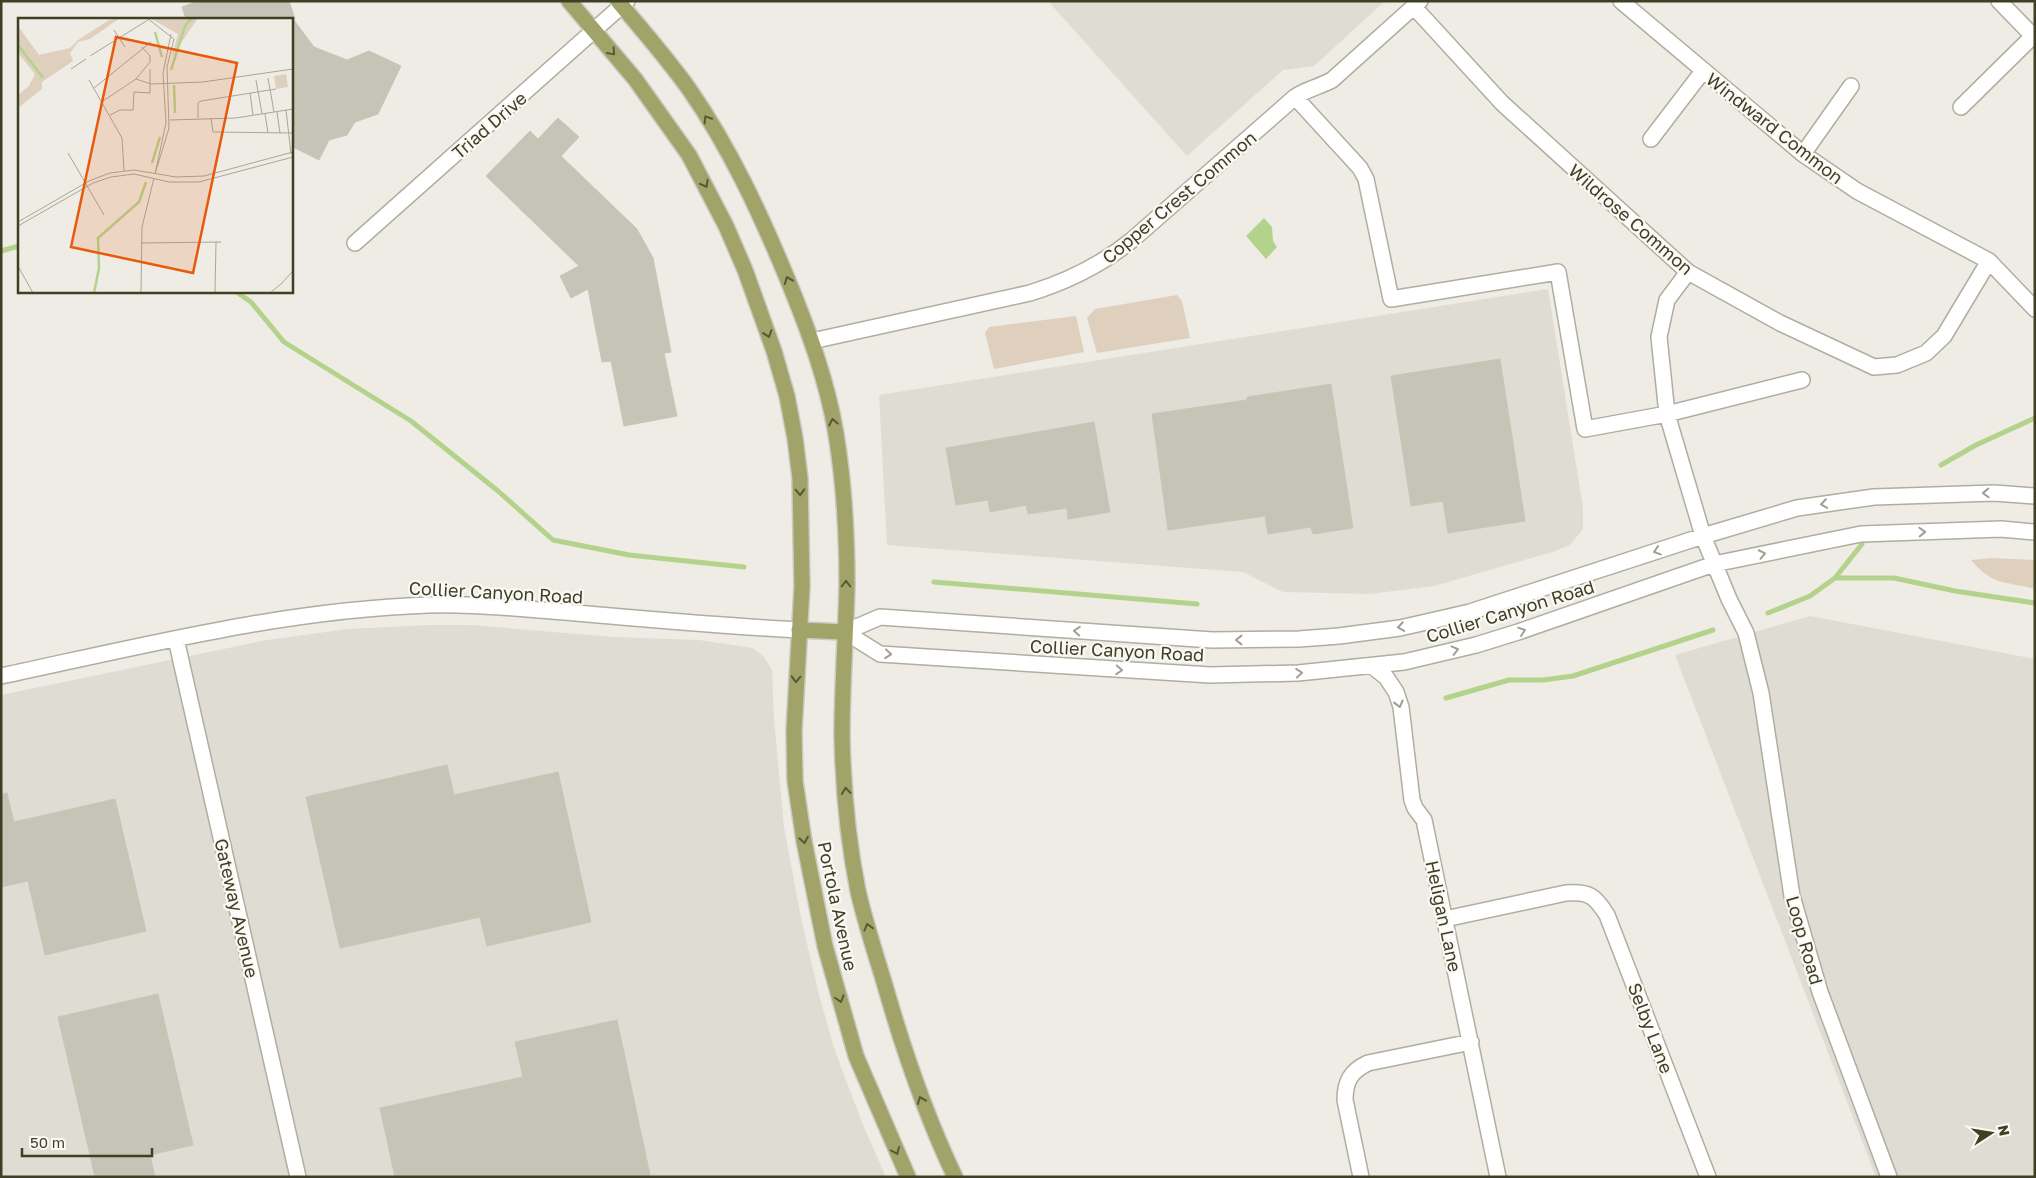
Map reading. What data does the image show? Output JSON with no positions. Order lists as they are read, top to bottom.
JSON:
{
  "streets": {
    "main road": ["Collier Canyon Road", "Portola Avenue"],
    "street": [
      "Triad Drive",
      "Windward Common",
      "Copper Crest Common",
      "Wildrose Common",
      "Gateway Avenue",
      "Heligan Lane",
      "Loop Road",
      "Selby Lane"
    ]
  },
  "crossings": [
    ["Triad Drive", "Portola Avenue"],
    ["Windward Common", "Wildrose Common"],
    ["Copper Crest Common", "Wildrose Common"],
    ["Copper Crest Common", "Portola Avenue"],
    ["Wildrose Common", "Loop Road"],
    ["Collier Canyon Road", "Portola Avenue"],
    ["Collier Canyon Road", "Gateway Avenue"],
    ["Collier Canyon Road", "Heligan Lane"],
    ["Collier Canyon Road", "Loop Road"],
    ["Heligan Lane", "Selby Lane"]
  ],
  "one_way": ["Heligan Lane"],
  "scale_bar": "50 m",
  "north": "right"
}
